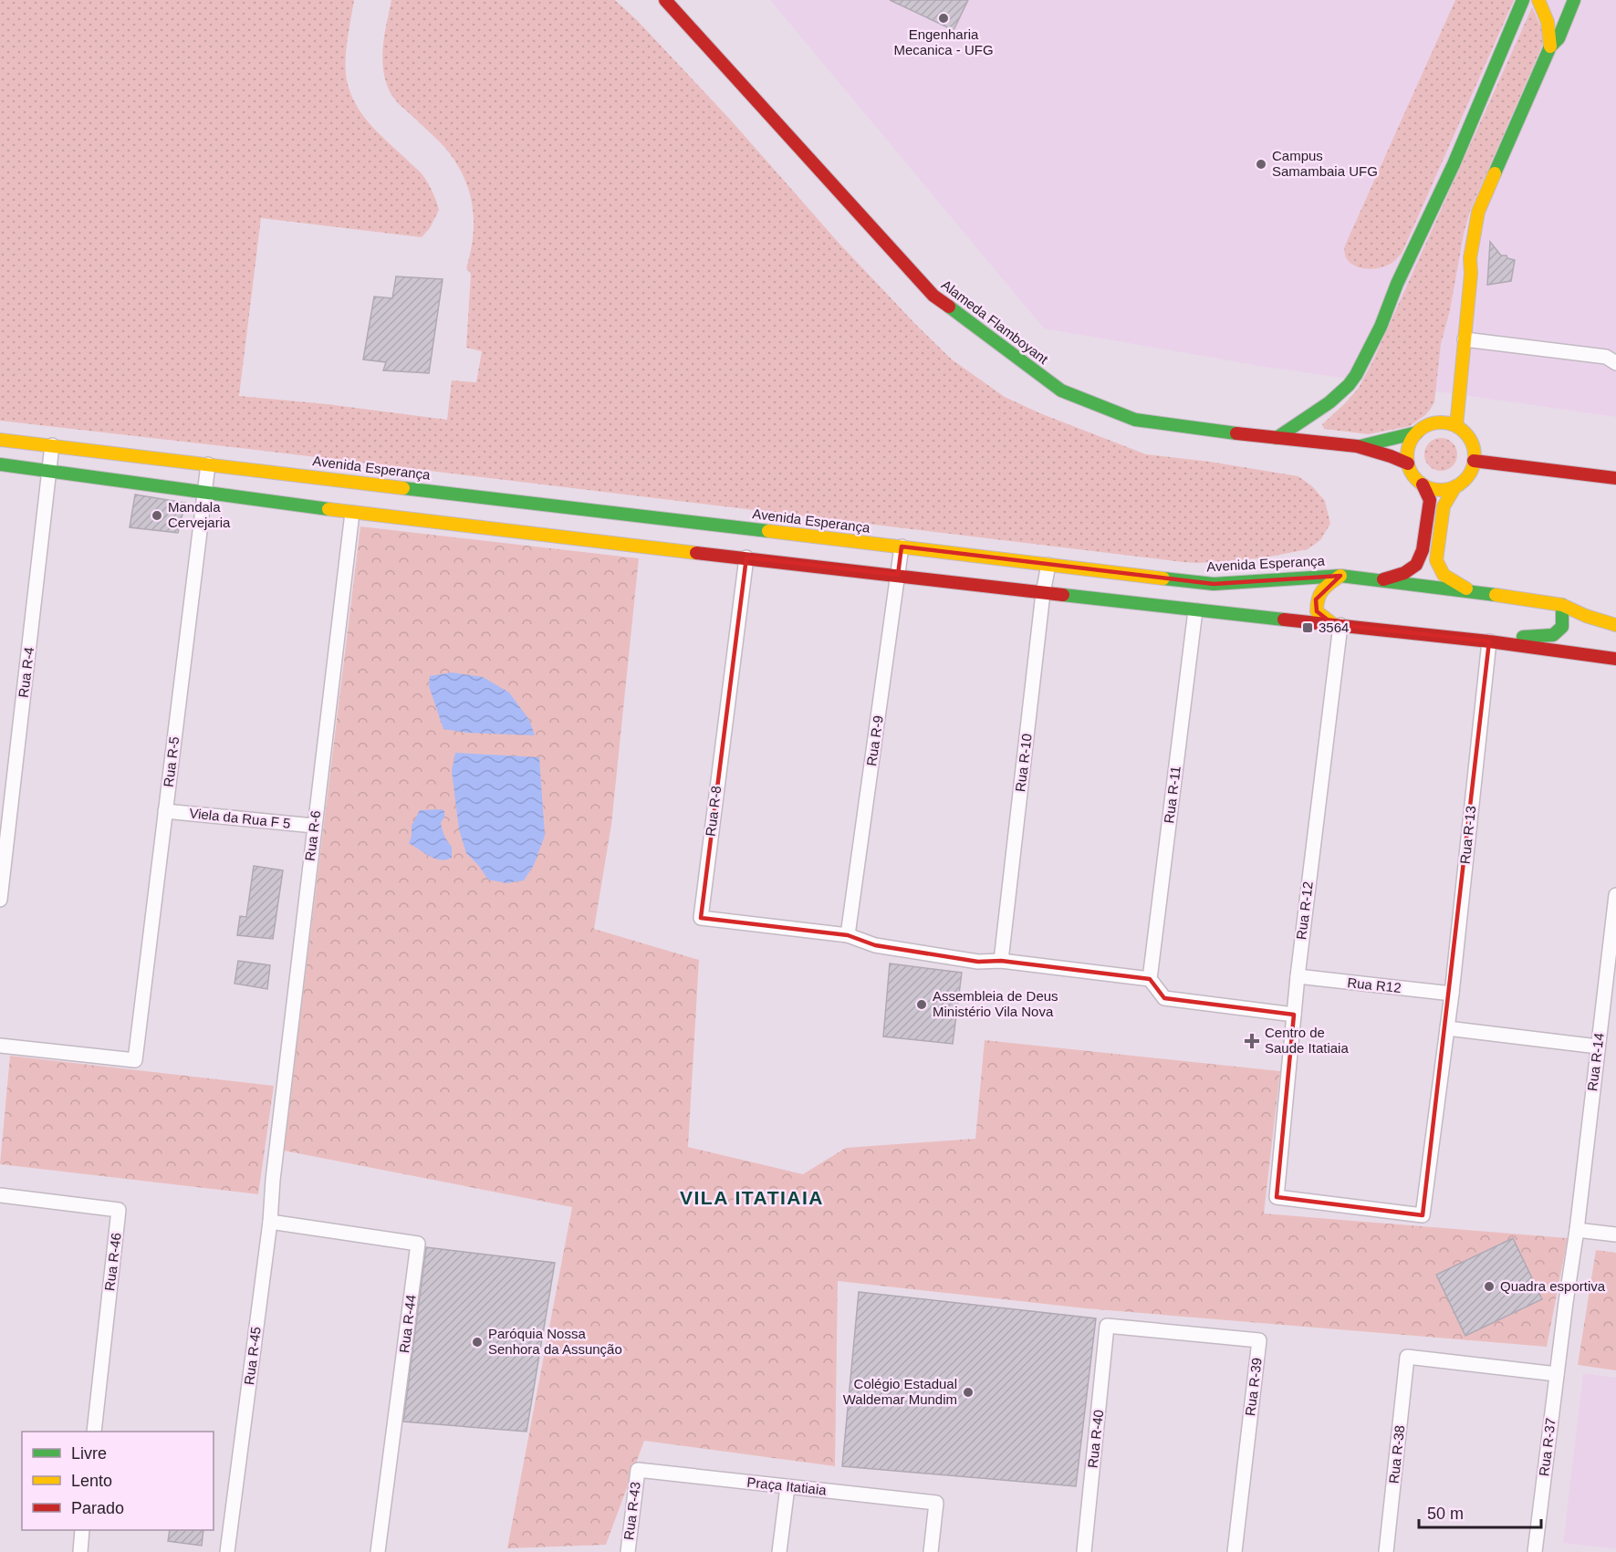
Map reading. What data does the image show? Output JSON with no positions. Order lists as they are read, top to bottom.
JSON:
{
  "streets": {
    "main road": ["Alameda Flamboyant", "Avenida Esperança"],
    "street": [
      "Rua R-4",
      "Rua R-9",
      "Rua R-5",
      "Rua R-10",
      "Rua R-11",
      "Rua R-8",
      "Viela da Rua F 5",
      "Rua R-13",
      "Rua R-6",
      "Rua R-12",
      "Rua R12",
      "Rua R-14",
      "Rua R-46",
      "Rua R-44",
      "Rua R-45",
      "Rua R-39",
      "Rua R-40",
      "Rua R-37",
      "Rua R-38",
      "Praça Itatiaia",
      "Rua R-43"
    ]
  },
  "crossings": [
    ["Avenida Esperança", "Rua R-4"],
    ["Avenida Esperança", "Rua R-9"],
    ["Avenida Esperança", "Rua R-5"],
    ["Avenida Esperança", "Rua R-10"],
    ["Rua R-9", "Rua R-8"],
    ["Rua R-5", "Viela da Rua F 5"],
    ["Viela da Rua F 5", "Rua R-6"],
    ["Rua R-13", "Rua R-12"],
    ["Rua R-13", "Rua R12"],
    ["Rua R-6", "Rua R-45"],
    ["Rua R-12", "Rua R12"],
    ["Rua R-14", "Rua R-37"],
    ["Rua R-44", "Rua R-45"],
    ["Rua R-39", "Rua R-40"],
    ["Rua R-37", "Rua R-38"],
    ["Praça Itatiaia", "Rua R-43"]
  ],
  "districts": ["VILA ITATIAIA"],
  "places": {
    "other": [
      "Engenharia Mecanica - UFG",
      "Campus Samambaia UFG",
      "Mandala Cervejaria",
      "Assembleia de Deus Ministério Vila Nova",
      "Quadra esportiva",
      "Paróquia Nossa Senhora da Assunção",
      "Colégio Estadual Waldemar Mundim"
    ],
    "transit": ["3564"],
    "health": ["Centro de Saude Itatiaia"]
  },
  "legend": ["Livre", "Lento", "Parado"],
  "scale_bar": "50 m"
}
